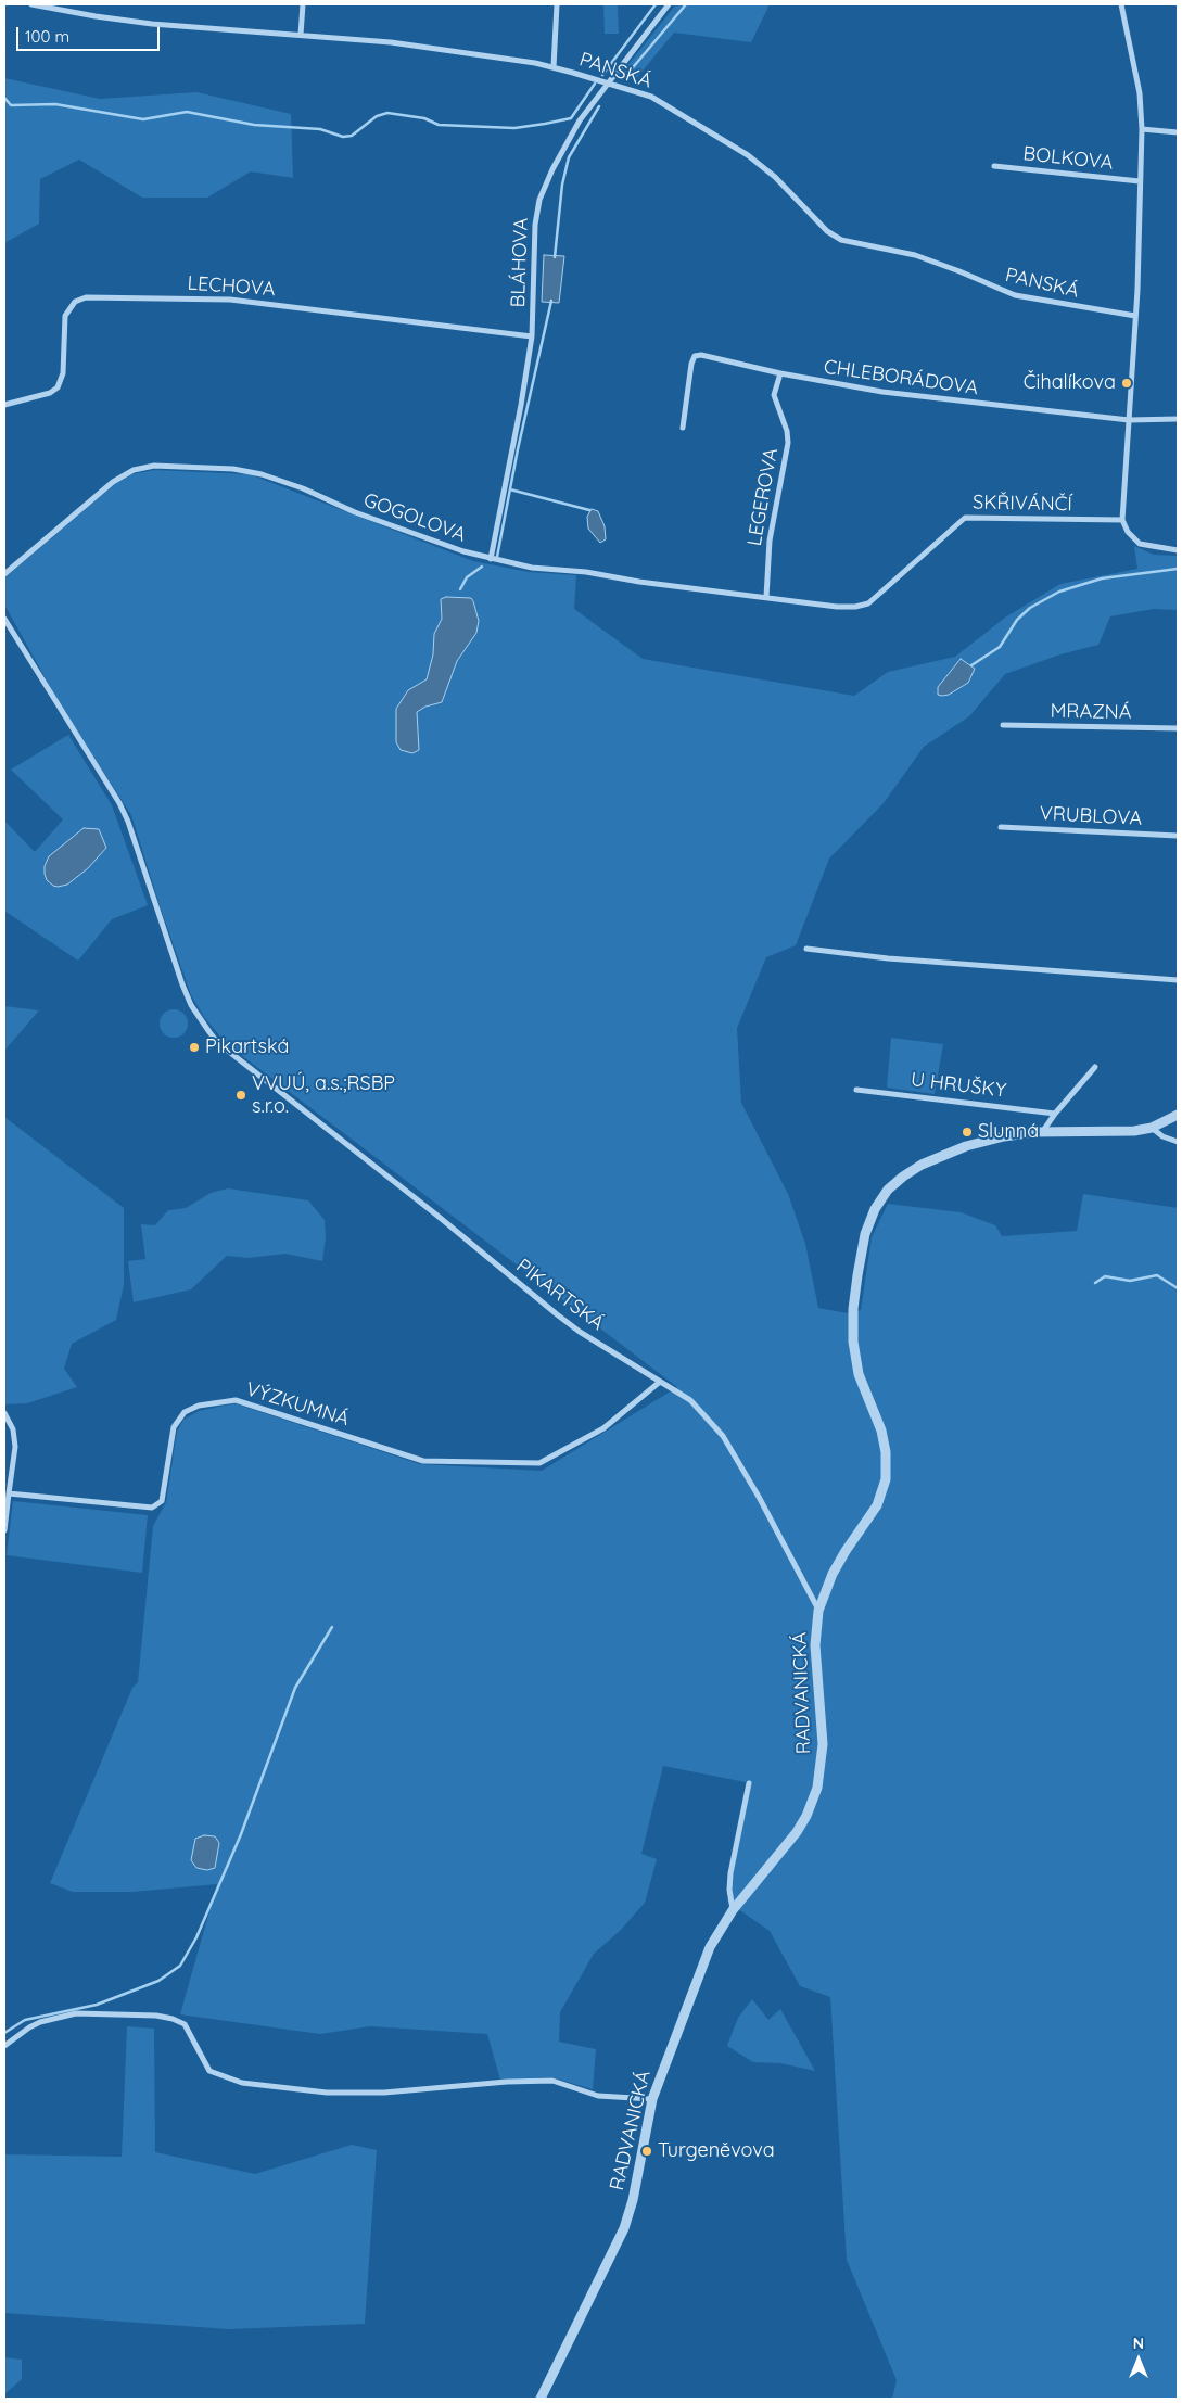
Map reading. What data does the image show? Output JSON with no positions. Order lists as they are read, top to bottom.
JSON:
{
  "streets": {
    "street": [
      "PANSKÁ",
      "BOLKOVA",
      "BLÁHOVA",
      "LECHOVA",
      "CHLEBORÁDOVA",
      "LEGEROVA",
      "SKŘIVÁNČÍ",
      "GOGOLOVA",
      "MRAZNÁ",
      "VRUBLOVA",
      "U HRUŠKY",
      "PIKARTSKÁ",
      "VÝZKUMNÁ",
      "RADVANICKÁ"
    ]
  },
  "crossings": [
    ["PANSKÁ", "BLÁHOVA"],
    ["BLÁHOVA", "LECHOVA"],
    ["BLÁHOVA", "GOGOLOVA"],
    ["CHLEBORÁDOVA", "LEGEROVA"],
    ["LEGEROVA", "GOGOLOVA"],
    ["SKŘIVÁNČÍ", "GOGOLOVA"],
    ["PIKARTSKÁ", "VÝZKUMNÁ"],
    ["PIKARTSKÁ", "RADVANICKÁ"]
  ],
  "places": [
    "Čihalíkova",
    "Pikartská",
    "VVUÚ, a.s.;RSBP s.r.o.",
    "Slunná",
    "Turgeněvova"
  ],
  "scale_bar": "100 m",
  "north": "top"
}
